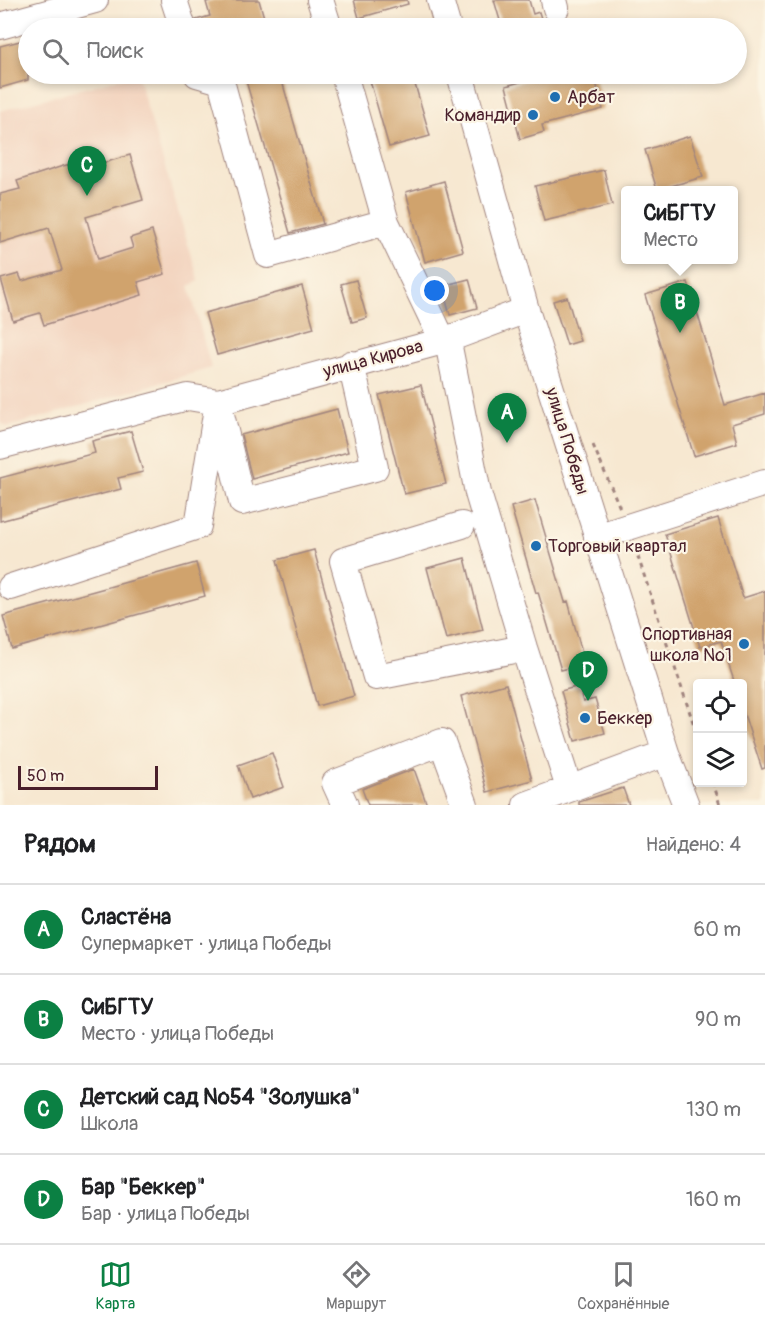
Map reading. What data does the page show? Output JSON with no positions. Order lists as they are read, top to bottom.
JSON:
{
  "streets": {
    "street": ["улица Кирова", "улица Победы"]
  },
  "crossings": [
    ["улица Кирова", "улица Победы"]
  ],
  "places": [
    "Арбат",
    "Командир",
    "Торговый квартал",
    "Спортивная школа №1",
    "Беккер"
  ],
  "scale_bar": "50 m",
  "page": {
    "search": "Поиск",
    "pins": [
      "C",
      "B",
      "A",
      "D"
    ],
    "popup": ["СиБГТУ", "Место"],
    "scale": "50 m",
    "heading": ["Рядом", "Найдено: 4"],
    "list": [
      {
        "mark": "A",
        "name": "Сластёна",
        "note": "Супермаркет · улица Победы",
        "value": "60 m"
      },
      {
        "mark": "B",
        "name": "СиБГТУ",
        "note": "Место · улица Победы",
        "value": "90 m"
      },
      {
        "mark": "C",
        "name": "Детский сад №54 \"Золушка\"",
        "note": "Школа",
        "value": "130 m"
      },
      {
        "mark": "D",
        "name": "Бар \"Беккер\"",
        "note": "Бар · улица Победы",
        "value": "160 m"
      }
    ],
    "nav": ["Карта", "Маршрут", "Сохранённые"]
  }
}
